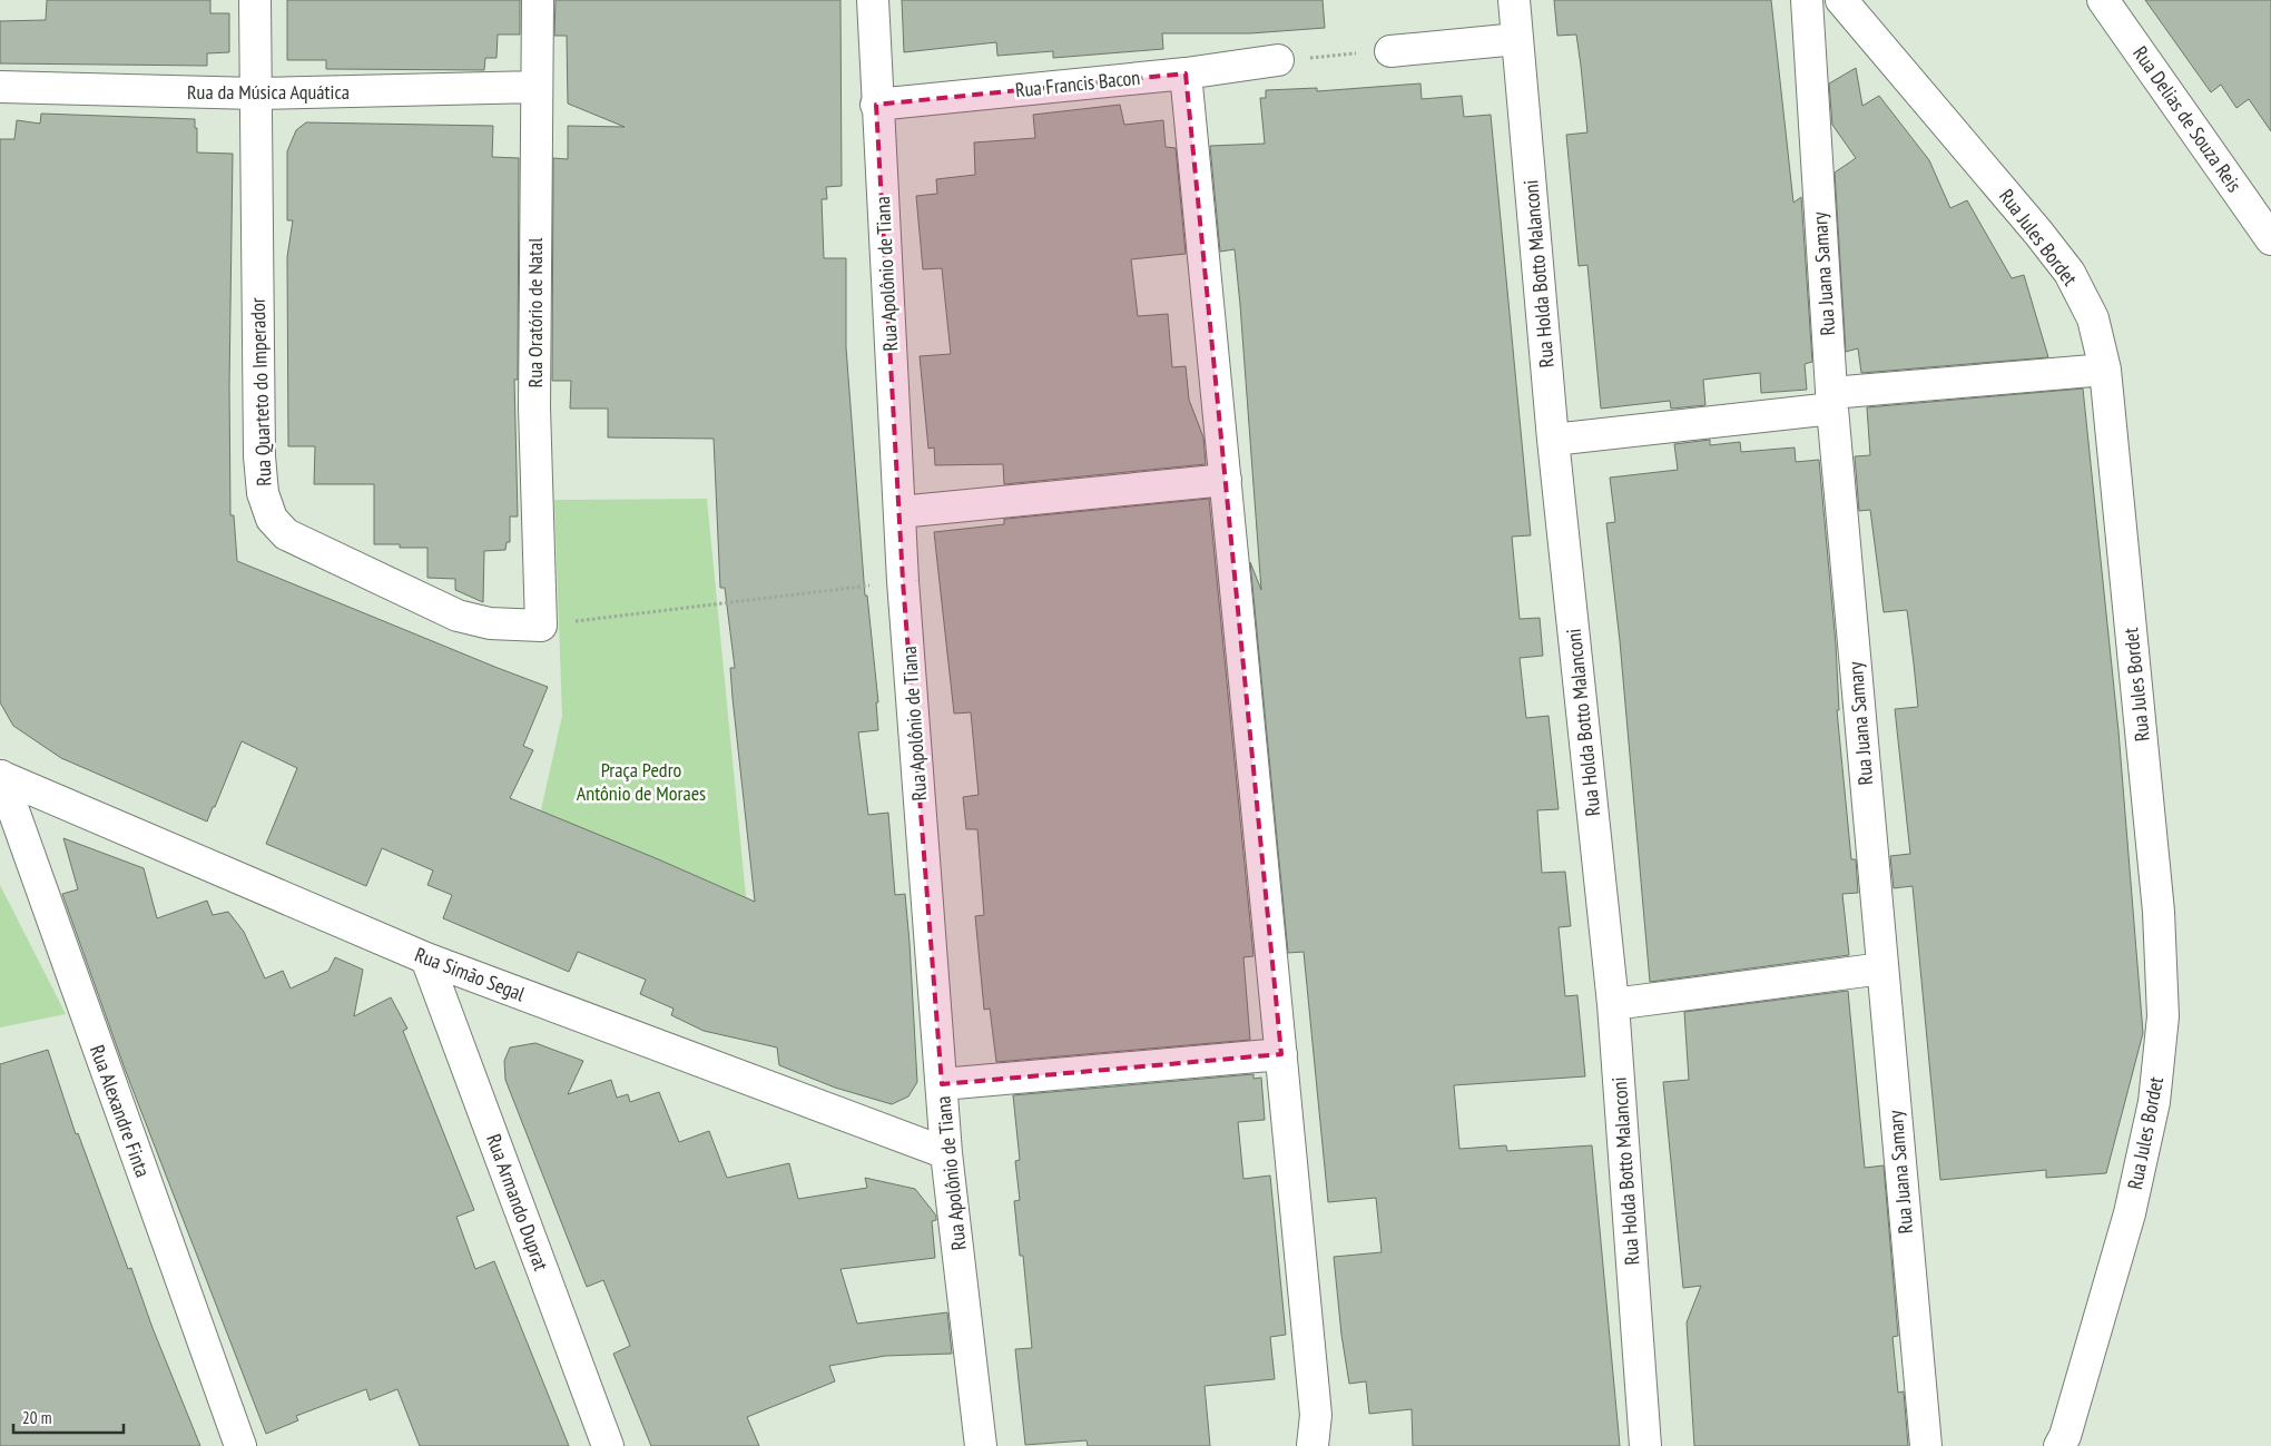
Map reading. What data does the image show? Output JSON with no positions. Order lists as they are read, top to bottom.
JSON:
{
  "streets": {
    "street": [
      "Rua Francis Bacon",
      "Rua da Música Aquática",
      "Rua Delias de Souza Reis",
      "Rua Jules Bordet",
      "Rua Apolônio de Tiana",
      "Rua Holda Botto Malanconi",
      "Rua Juana Samary",
      "Rua Oratório de Natal",
      "Rua Quarteto do Imperador",
      "Rua Simão Segal",
      "Rua Alexandre Finta",
      "Rua Armando Duprat"
    ]
  },
  "crossings": [
    ["Rua Francis Bacon", "Rua Apolônio de Tiana"],
    ["Rua da Música Aquática", "Rua Oratório de Natal"],
    ["Rua da Música Aquática", "Rua Quarteto do Imperador"],
    ["Rua Apolônio de Tiana", "Rua Simão Segal"],
    ["Rua Oratório de Natal", "Rua Quarteto do Imperador"],
    ["Rua Simão Segal", "Rua Alexandre Finta"],
    ["Rua Simão Segal", "Rua Armando Duprat"]
  ],
  "parks": ["Praça Pedro Antônio de Moraes"],
  "scale_bar": "20 m"
}
